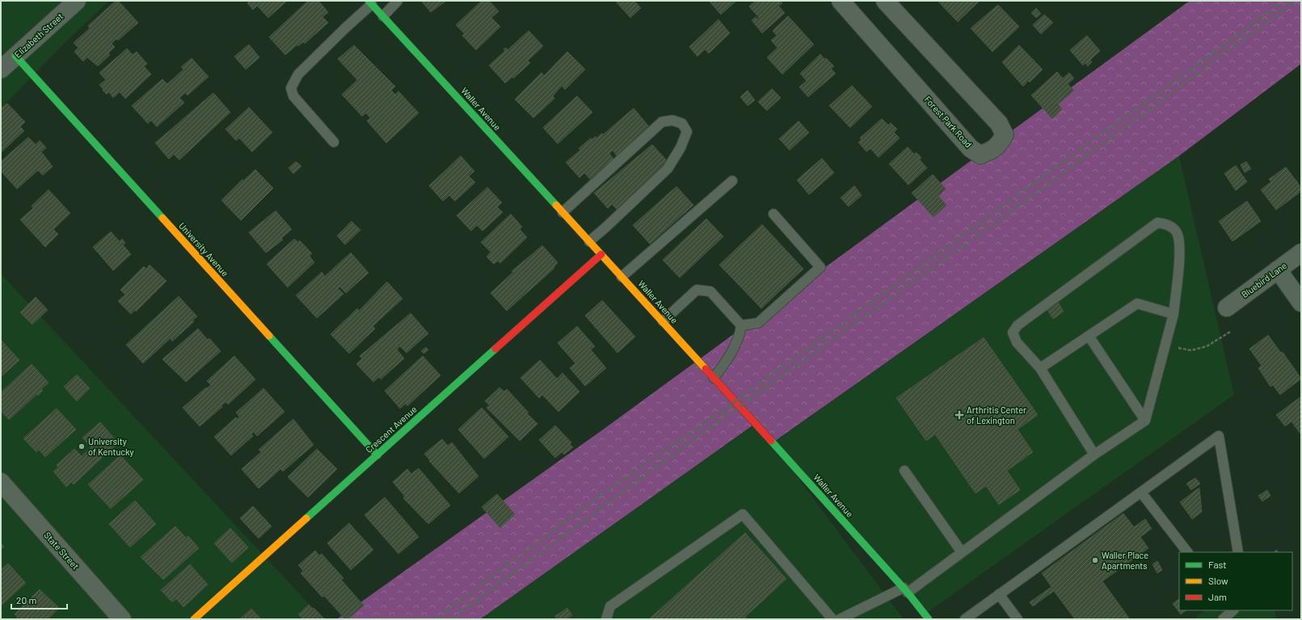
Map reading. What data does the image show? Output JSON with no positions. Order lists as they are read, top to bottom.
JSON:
{
  "streets": {
    "street": [
      "Elizabeth Street",
      "Waller Avenue",
      "Forest Park Road",
      "University Avenue",
      "Bluebird Lane",
      "Crescent Avenue",
      "State Street"
    ]
  },
  "crossings": [
    ["Elizabeth Street", "University Avenue"],
    ["Waller Avenue", "Crescent Avenue"],
    ["University Avenue", "Crescent Avenue"]
  ],
  "places": {
    "health": ["Arthritis Center of Lexington"],
    "other": ["University of Kentucky", "Waller Place Apartments"]
  },
  "legend": ["Fast", "Slow", "Jam"],
  "scale_bar": "20 m"
}
